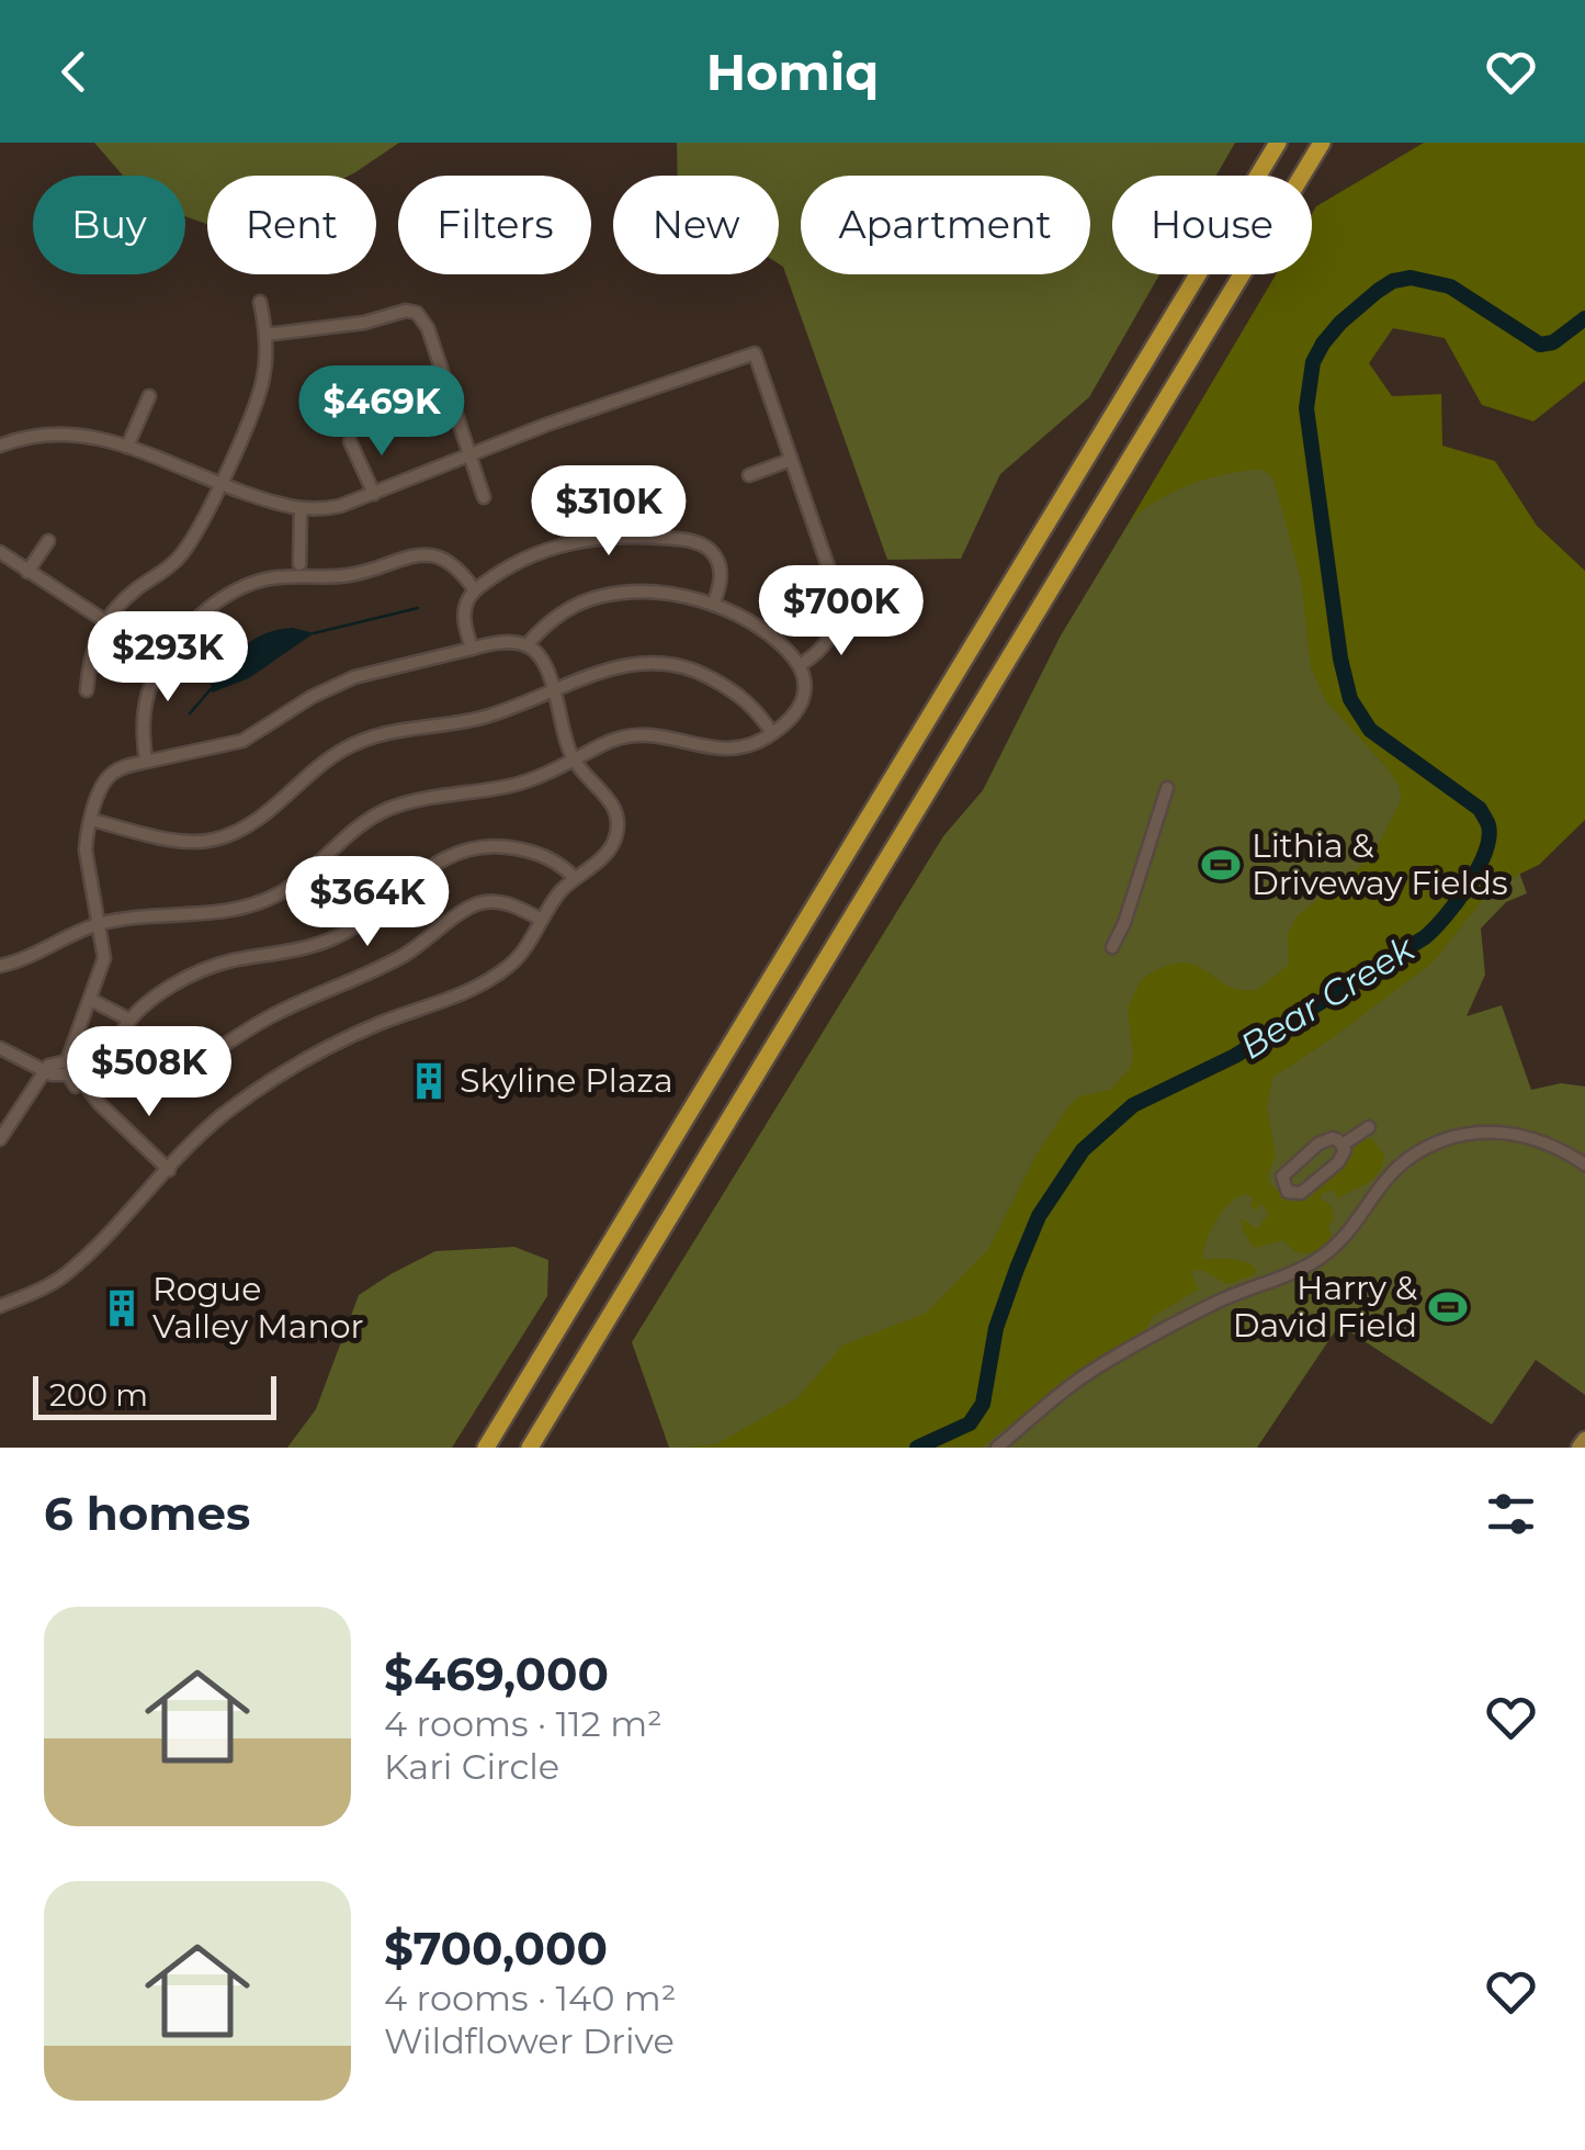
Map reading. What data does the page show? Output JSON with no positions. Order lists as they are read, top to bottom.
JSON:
{
  "water": ["Bear Creek"],
  "places": {
    "sports": ["Lithia & Driveway Fields", "Harry & David Field"],
    "building": ["Skyline Plaza", "Rogue Valley Manor"]
  },
  "scale_bar": "200 m",
  "page": {
    "header": "Homiq",
    "chip": [
      "Buy",
      "Rent",
      "Filters",
      "New",
      "Apartment",
      "House"
    ],
    "price": [
      "$469K",
      "$310K",
      "$700K",
      "$293K",
      "$364K",
      "$508K"
    ],
    "scale": "200 m",
    "heading": "6 homes",
    "list": [
      {
        "name": "$469,000",
        "note": "4 rooms · 112 m² · Kari Circle"
      },
      {
        "name": "$700,000",
        "note": "4 rooms · 140 m² · Wildflower Drive"
      }
    ]
  }
}
